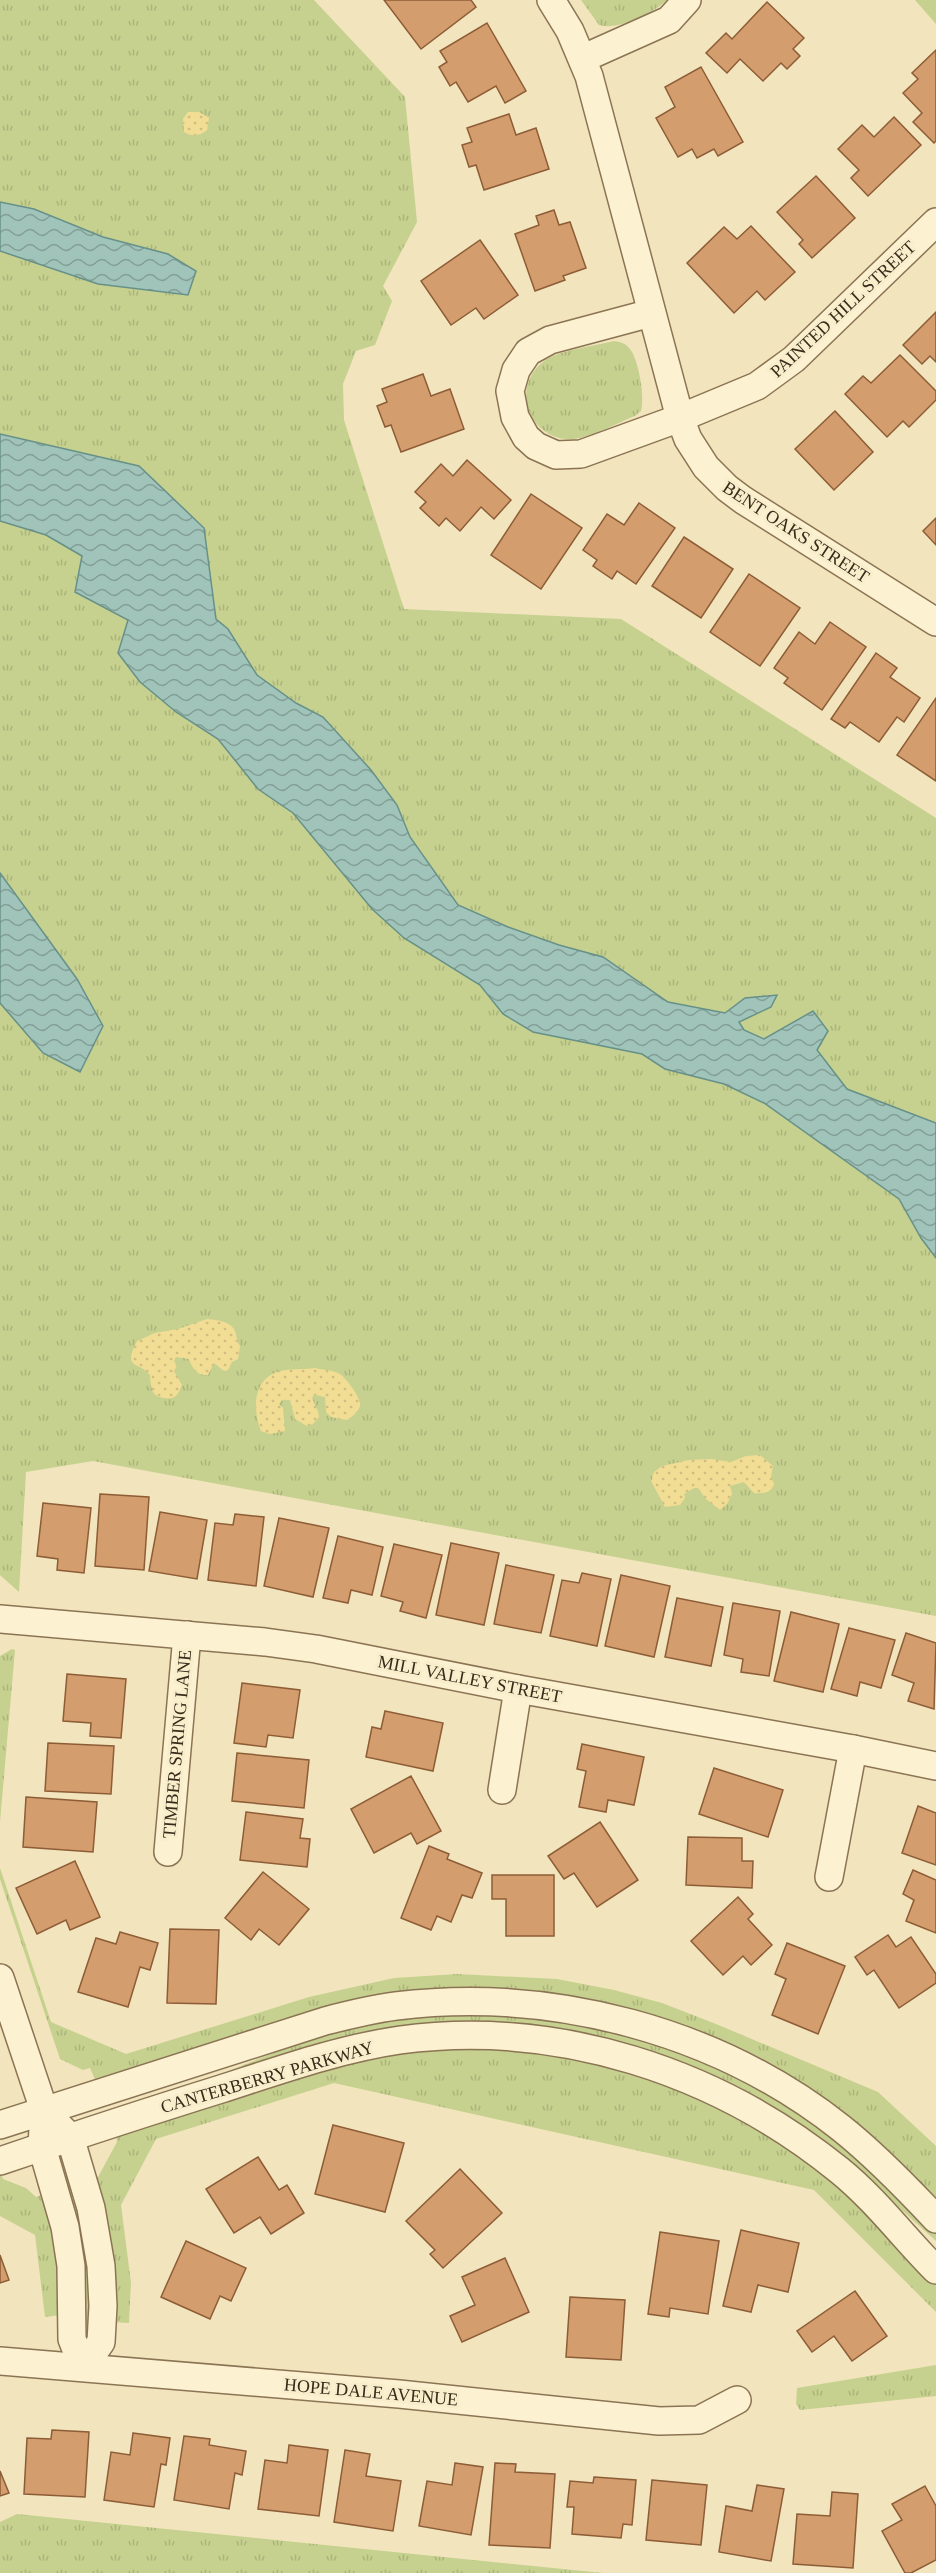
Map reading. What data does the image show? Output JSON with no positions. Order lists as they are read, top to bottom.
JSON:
{
  "streets": {
    "street": [
      "PAINTED HILL STREET",
      "BENT OAKS STREET",
      "MILL VALLEY STREET",
      "TIMBER SPRING LANE",
      "CANTERBERRY PARKWAY",
      "HOPE DALE AVENUE"
    ]
  },
  "crossings": [
    ["PAINTED HILL STREET", "BENT OAKS STREET"],
    ["MILL VALLEY STREET", "TIMBER SPRING LANE"]
  ]
}
